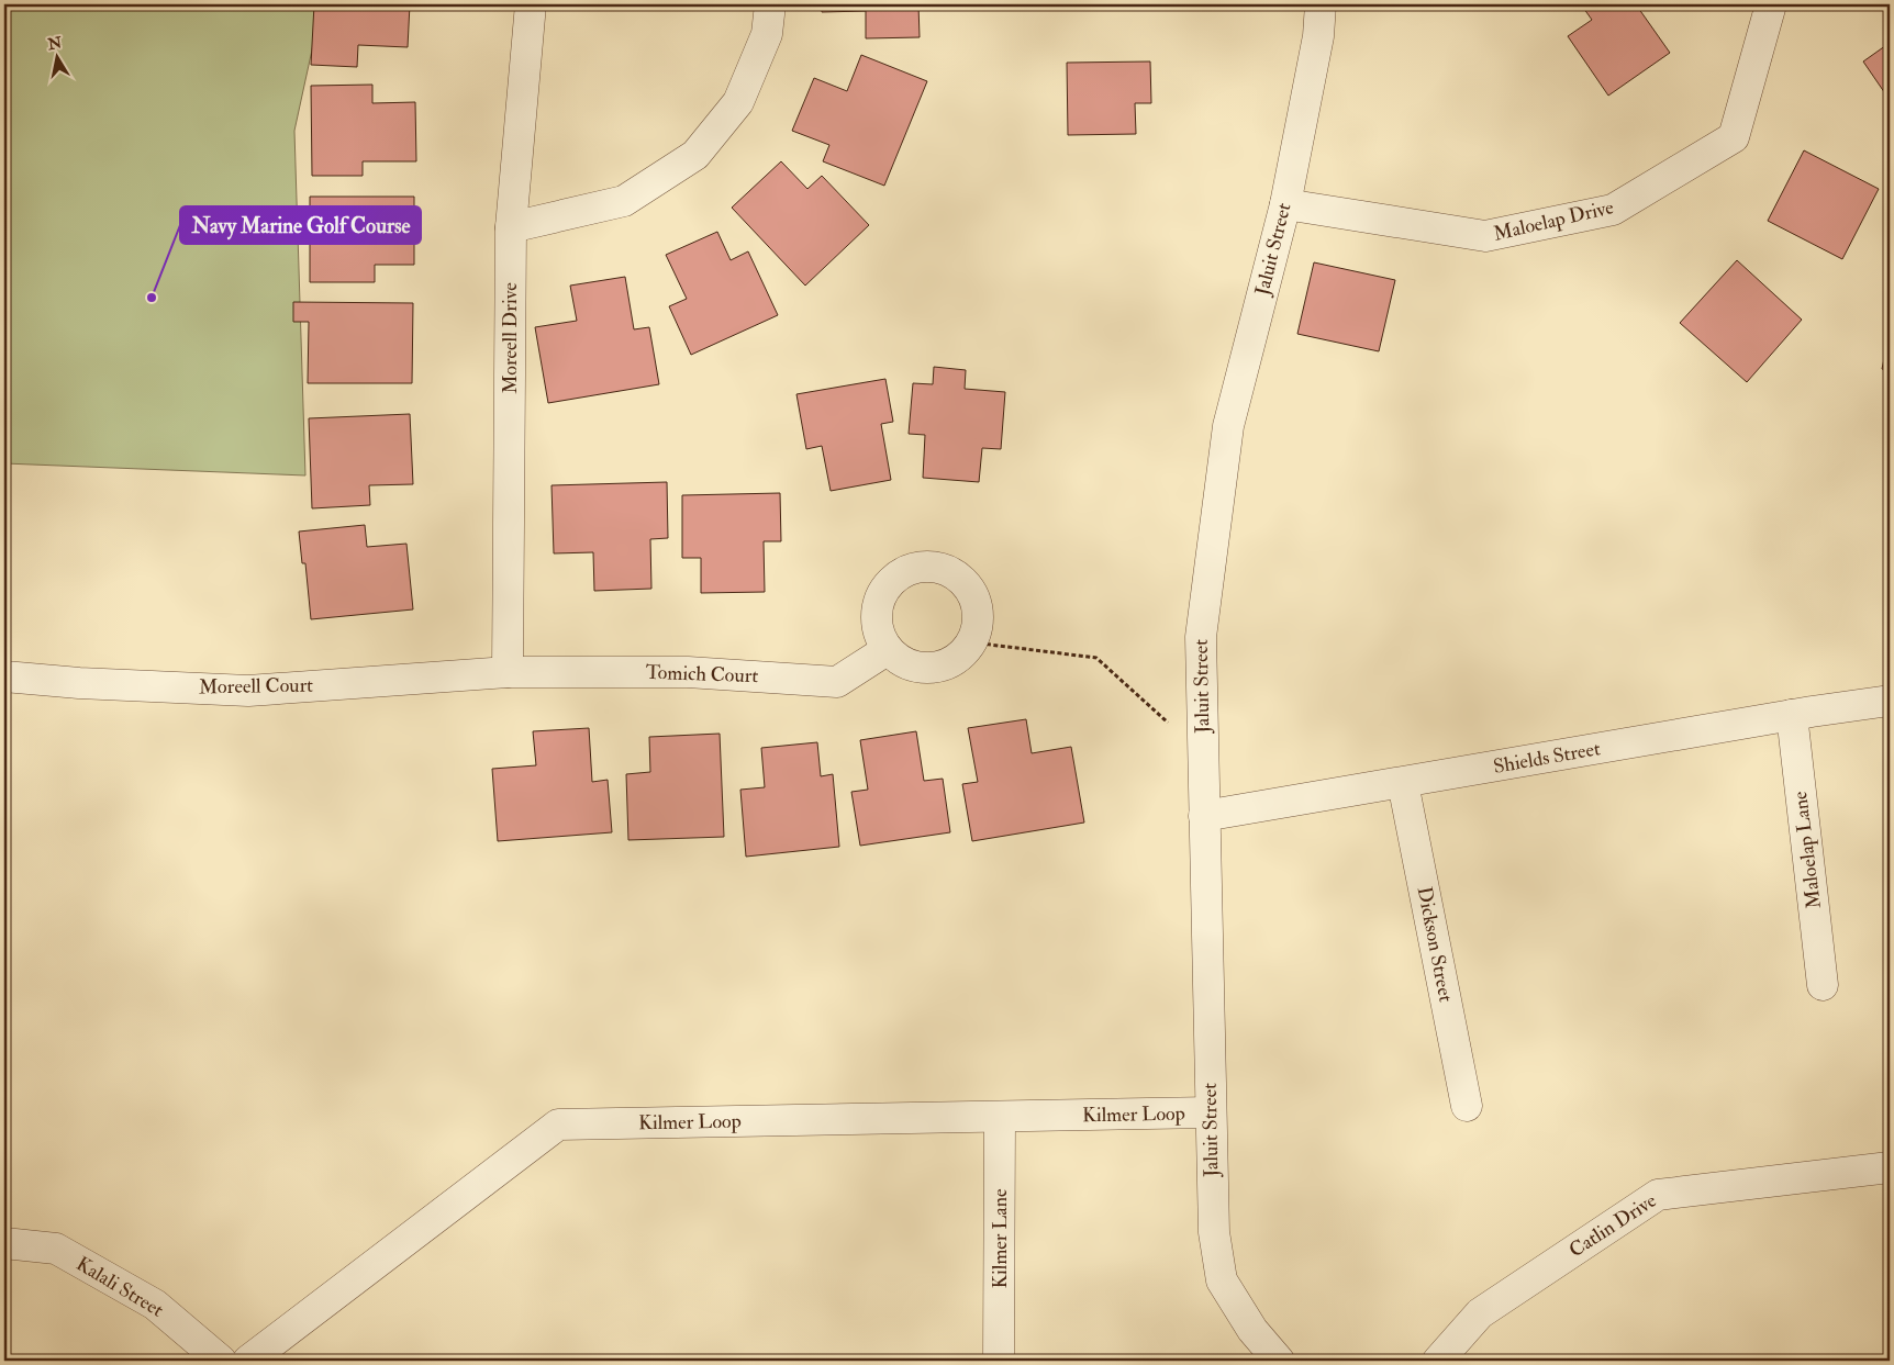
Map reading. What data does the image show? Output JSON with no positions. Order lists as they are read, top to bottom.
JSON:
{
  "streets": {
    "street": [
      "Maloelap Drive",
      "Jaluit Street",
      "Moreell Drive",
      "Tomich Court",
      "Moreell Court",
      "Shields Street",
      "Maloelap Lane",
      "Dickson Street",
      "Kilmer Loop",
      "Catlin Drive",
      "Kilmer Lane",
      "Kalali Street"
    ]
  },
  "crossings": [
    ["Maloelap Drive", "Jaluit Street"],
    ["Jaluit Street", "Shields Street"],
    ["Jaluit Street", "Kilmer Loop"],
    ["Moreell Drive", "Tomich Court"],
    ["Moreell Drive", "Moreell Court"],
    ["Tomich Court", "Moreell Court"],
    ["Shields Street", "Maloelap Lane"],
    ["Shields Street", "Dickson Street"],
    ["Kilmer Loop", "Kilmer Lane"]
  ],
  "places": ["Navy Marine Golf Course"],
  "north": "top"
}
